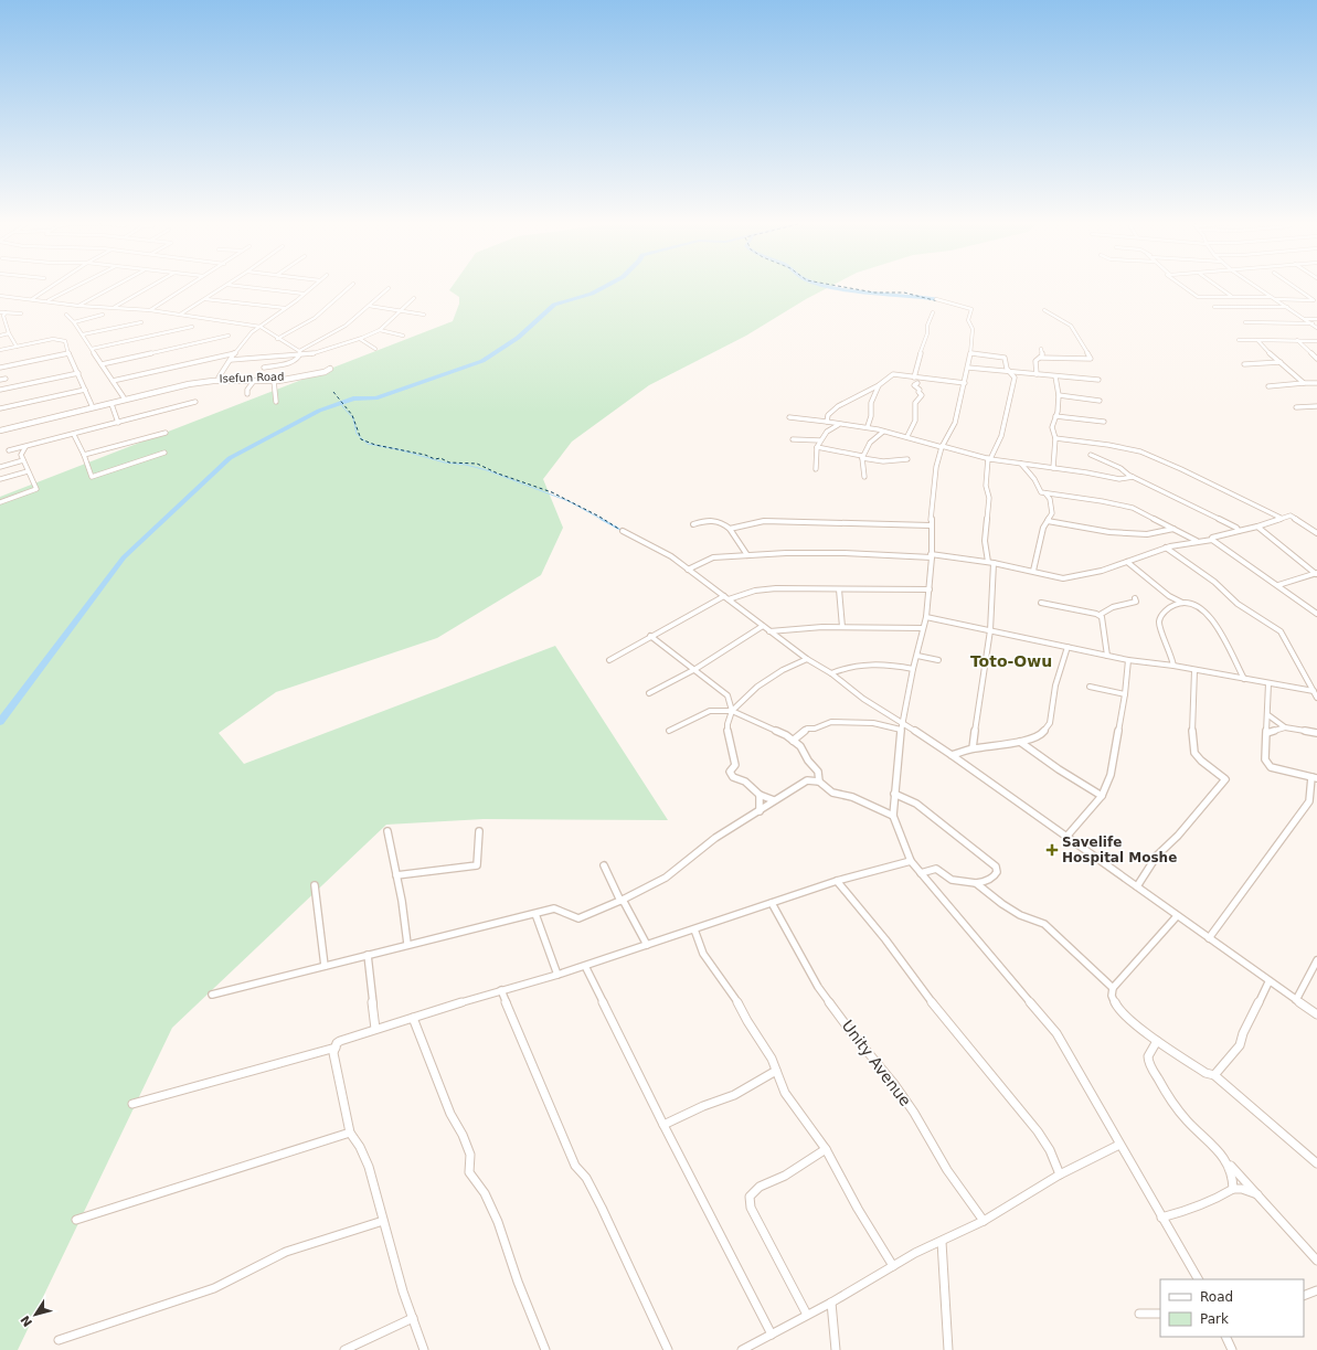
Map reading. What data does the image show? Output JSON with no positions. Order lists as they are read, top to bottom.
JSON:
{
  "streets": {
    "street": ["Isefun Road", "Unity Avenue"]
  },
  "districts": ["Toto-Owu"],
  "places": {
    "health": ["Savelife Hospital Moshe"]
  },
  "legend": ["Road", "Park"],
  "north": "bottom left"
}
